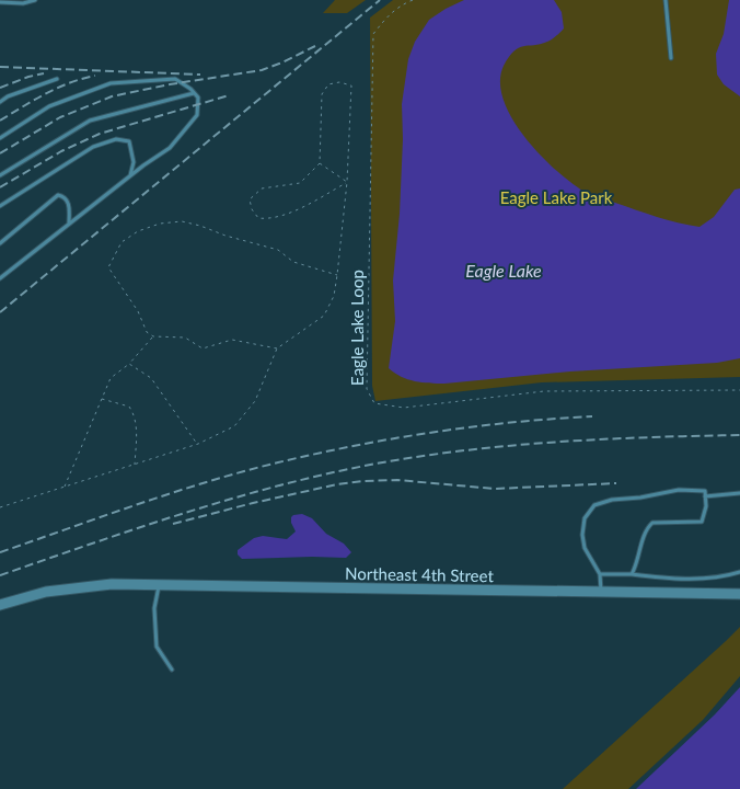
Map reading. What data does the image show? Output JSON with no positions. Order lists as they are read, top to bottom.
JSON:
{
  "streets": {
    "street": ["Northeast 4th Street"],
    "path": ["Eagle Lake Loop"]
  },
  "water": ["Eagle Lake"],
  "parks": ["Eagle Lake Park"]
}
